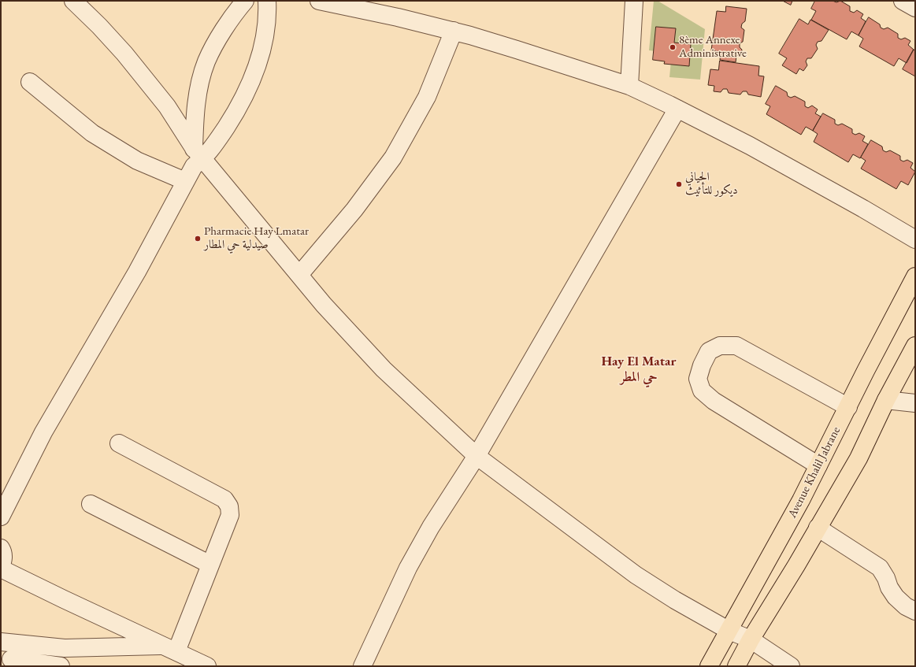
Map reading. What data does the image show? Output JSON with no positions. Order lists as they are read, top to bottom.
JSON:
{
  "streets": {
    "main road": ["Avenue Khalil Jabrane"]
  },
  "districts": ["Hay El Matar حي المطر"],
  "places": ["8ème Annexe Administrative", "الحياني ديكور للتأثيث", "Pharmacie Hay Lmatar صيدلية حي المطار"]
}
